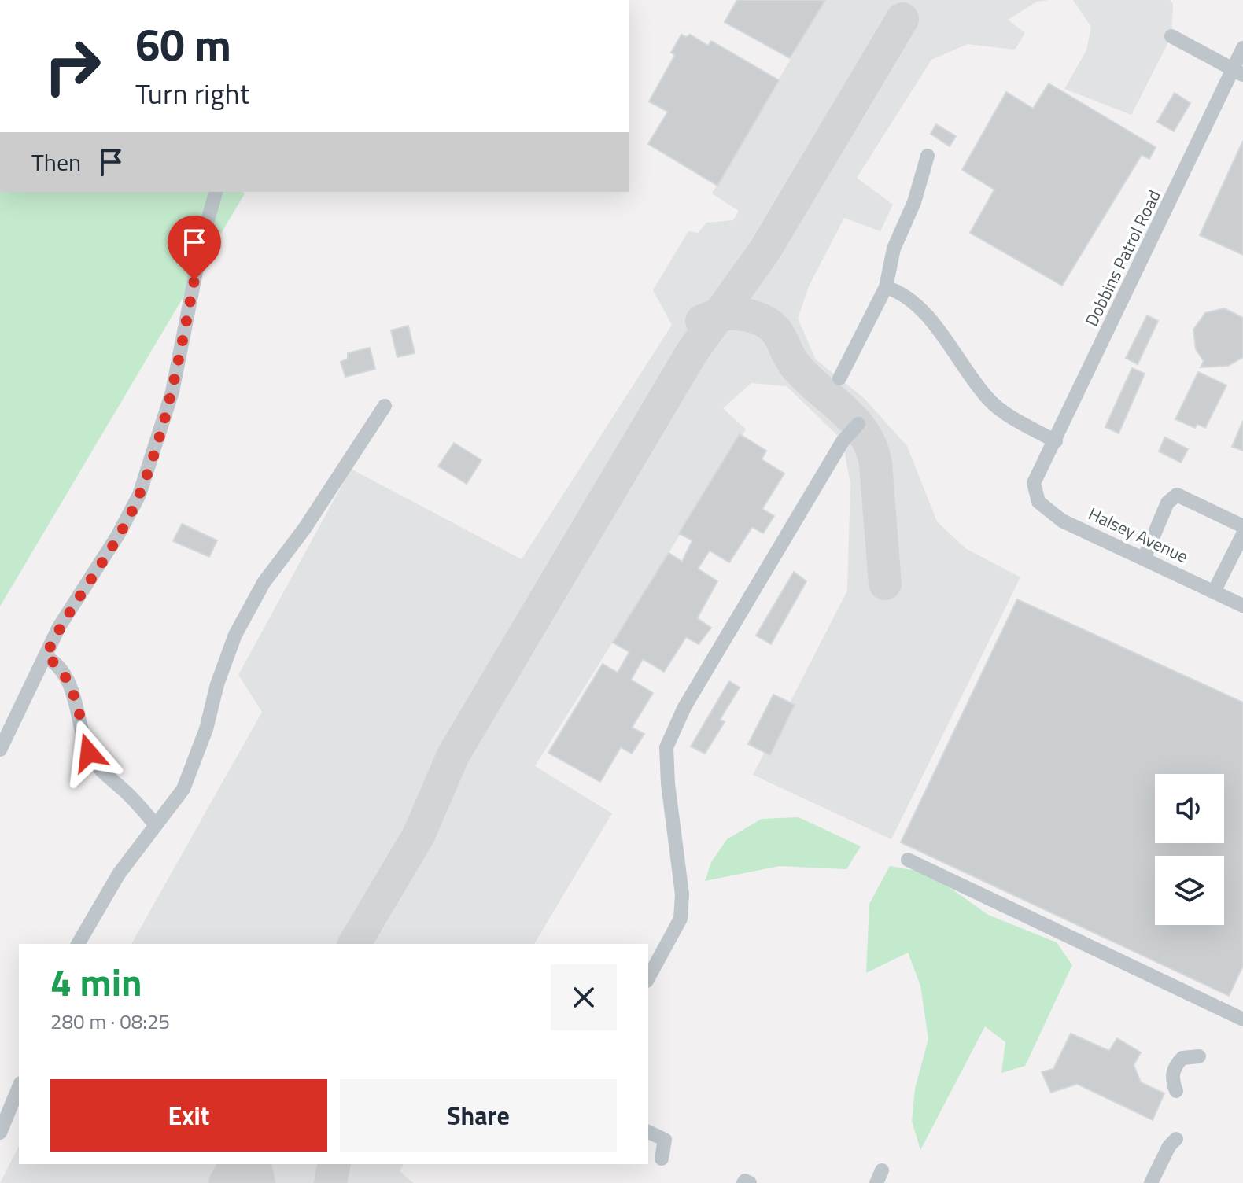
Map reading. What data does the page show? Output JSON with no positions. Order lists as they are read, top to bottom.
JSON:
{
  "streets": {
    "street": ["Dobbins Patrol Road", "Halsey Avenue"]
  },
  "crossings": [
    ["Dobbins Patrol Road", "Halsey Avenue"]
  ],
  "page": {
    "turn": ["60 m", "Turn right"],
    "then": "Then",
    "heading": ["4 min", "280 m · 08:25"],
    "buttons": ["Exit", "Share"]
  }
}
